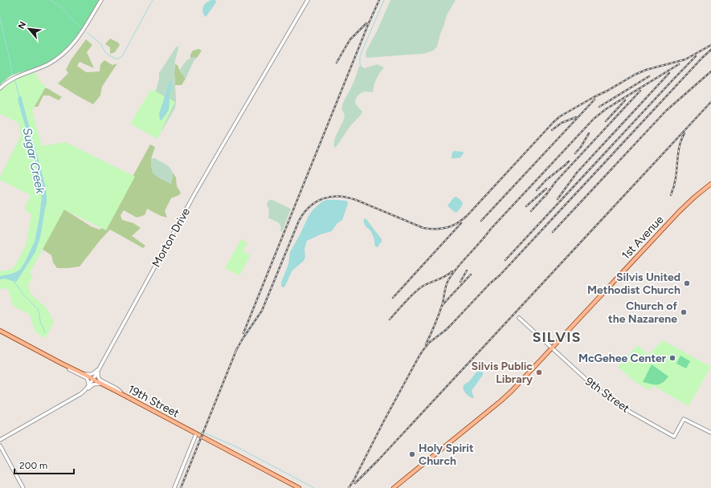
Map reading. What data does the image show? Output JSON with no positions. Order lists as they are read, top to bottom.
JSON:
{
  "streets": {
    "main road": ["1st Avenue", "19th Street"],
    "street": ["Morton Drive", "9th Street"]
  },
  "crossings": [
    ["Morton Drive", "19th Street"],
    ["1st Avenue", "9th Street"]
  ],
  "districts": ["SILVIS"],
  "water": ["Sugar Creek"],
  "places": [
    "Silvis United Methodist Church",
    "Church of the Nazarene",
    "McGehee Center",
    "Silvis Public Library",
    "Holy Spirit Church"
  ],
  "scale_bar": "200 m",
  "north": "top left"
}
